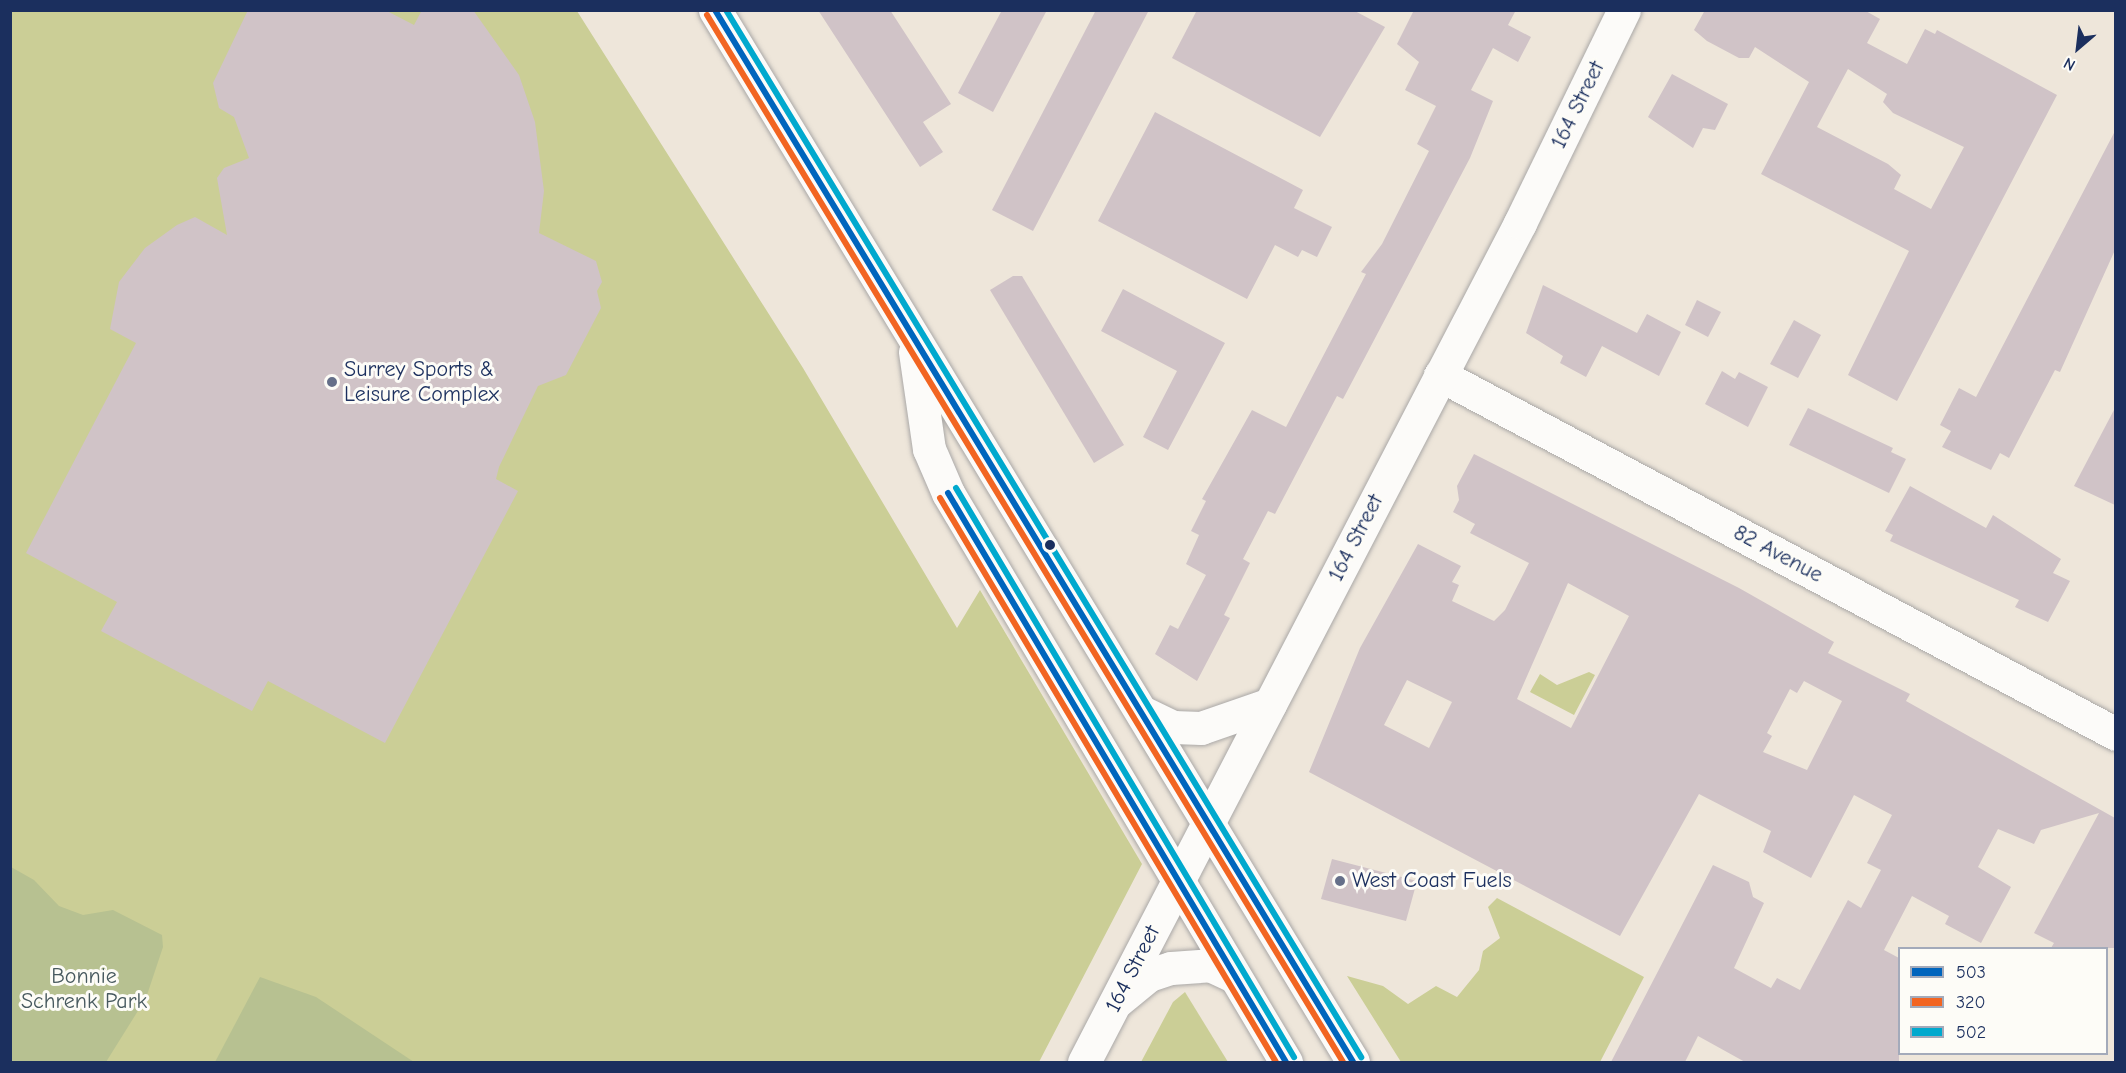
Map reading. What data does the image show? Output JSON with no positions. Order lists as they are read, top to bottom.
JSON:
{
  "streets": {
    "main road": ["164 Street", "82 Avenue"]
  },
  "crossings": [
    ["164 Street", "82 Avenue"]
  ],
  "parks": ["Bonnie Schrenk Park"],
  "places": ["Surrey Sports & Leisure Complex", "West Coast Fuels"],
  "lines": ["transit line 503", "transit line 502", "transit line 320"],
  "legend": ["503", "320", "502"],
  "north": "bottom left"
}
